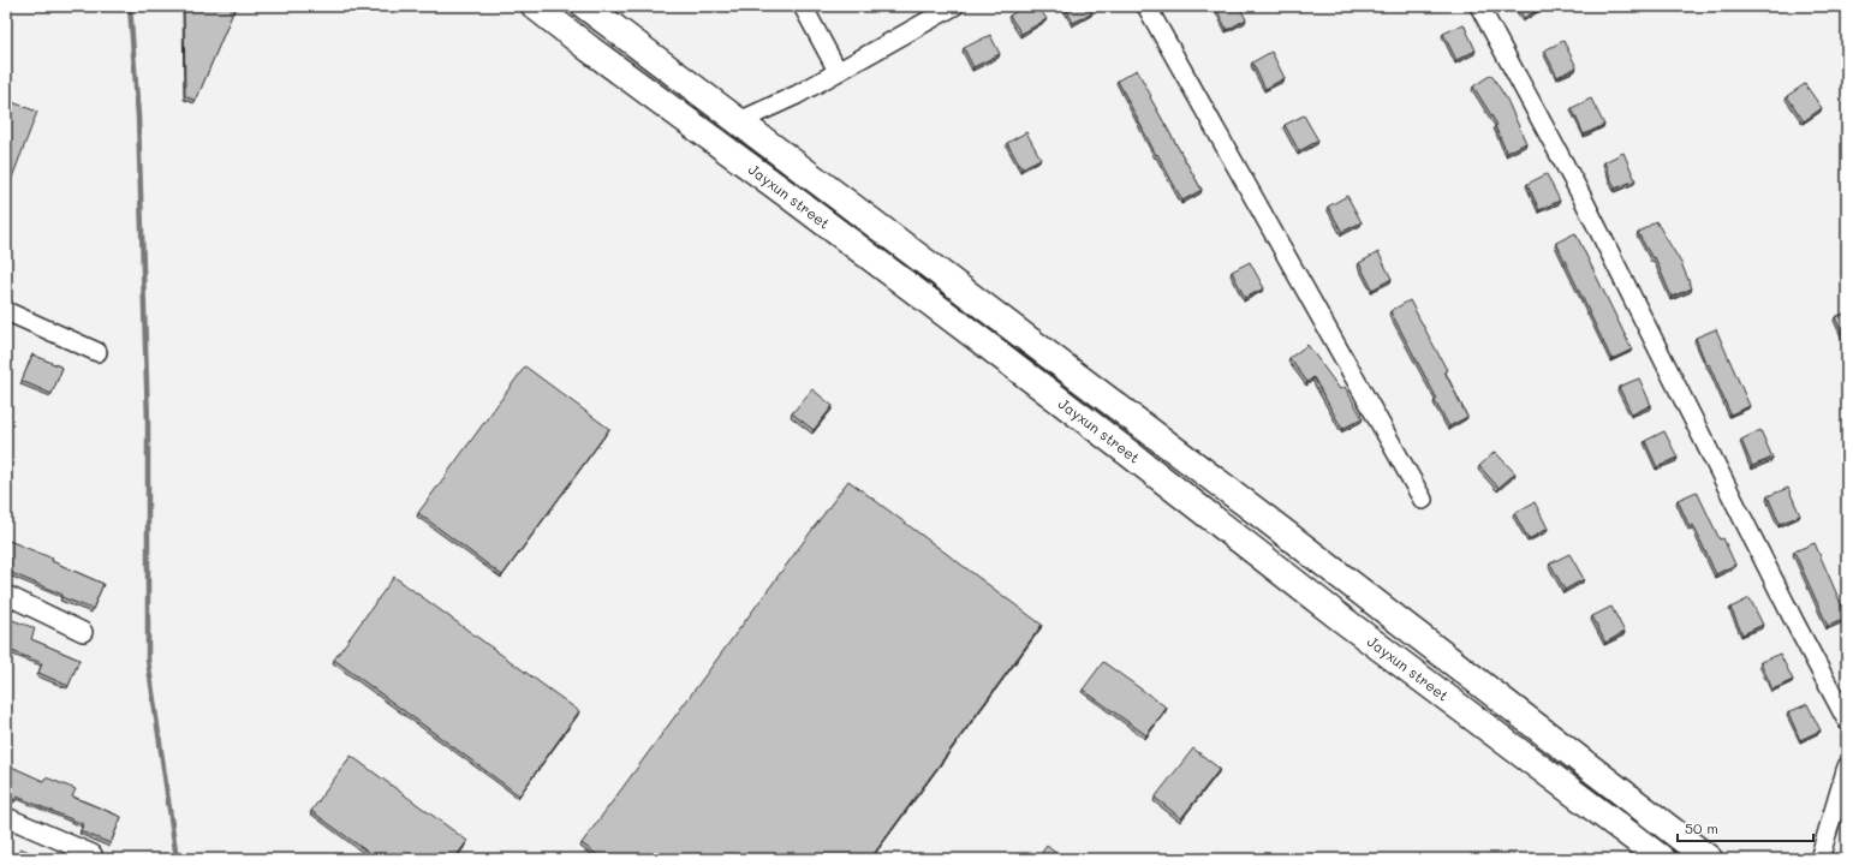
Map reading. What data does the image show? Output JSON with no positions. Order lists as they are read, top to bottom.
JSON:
{
  "streets": {
    "highway": ["Jayxun street"]
  },
  "scale_bar": "50 m"
}
